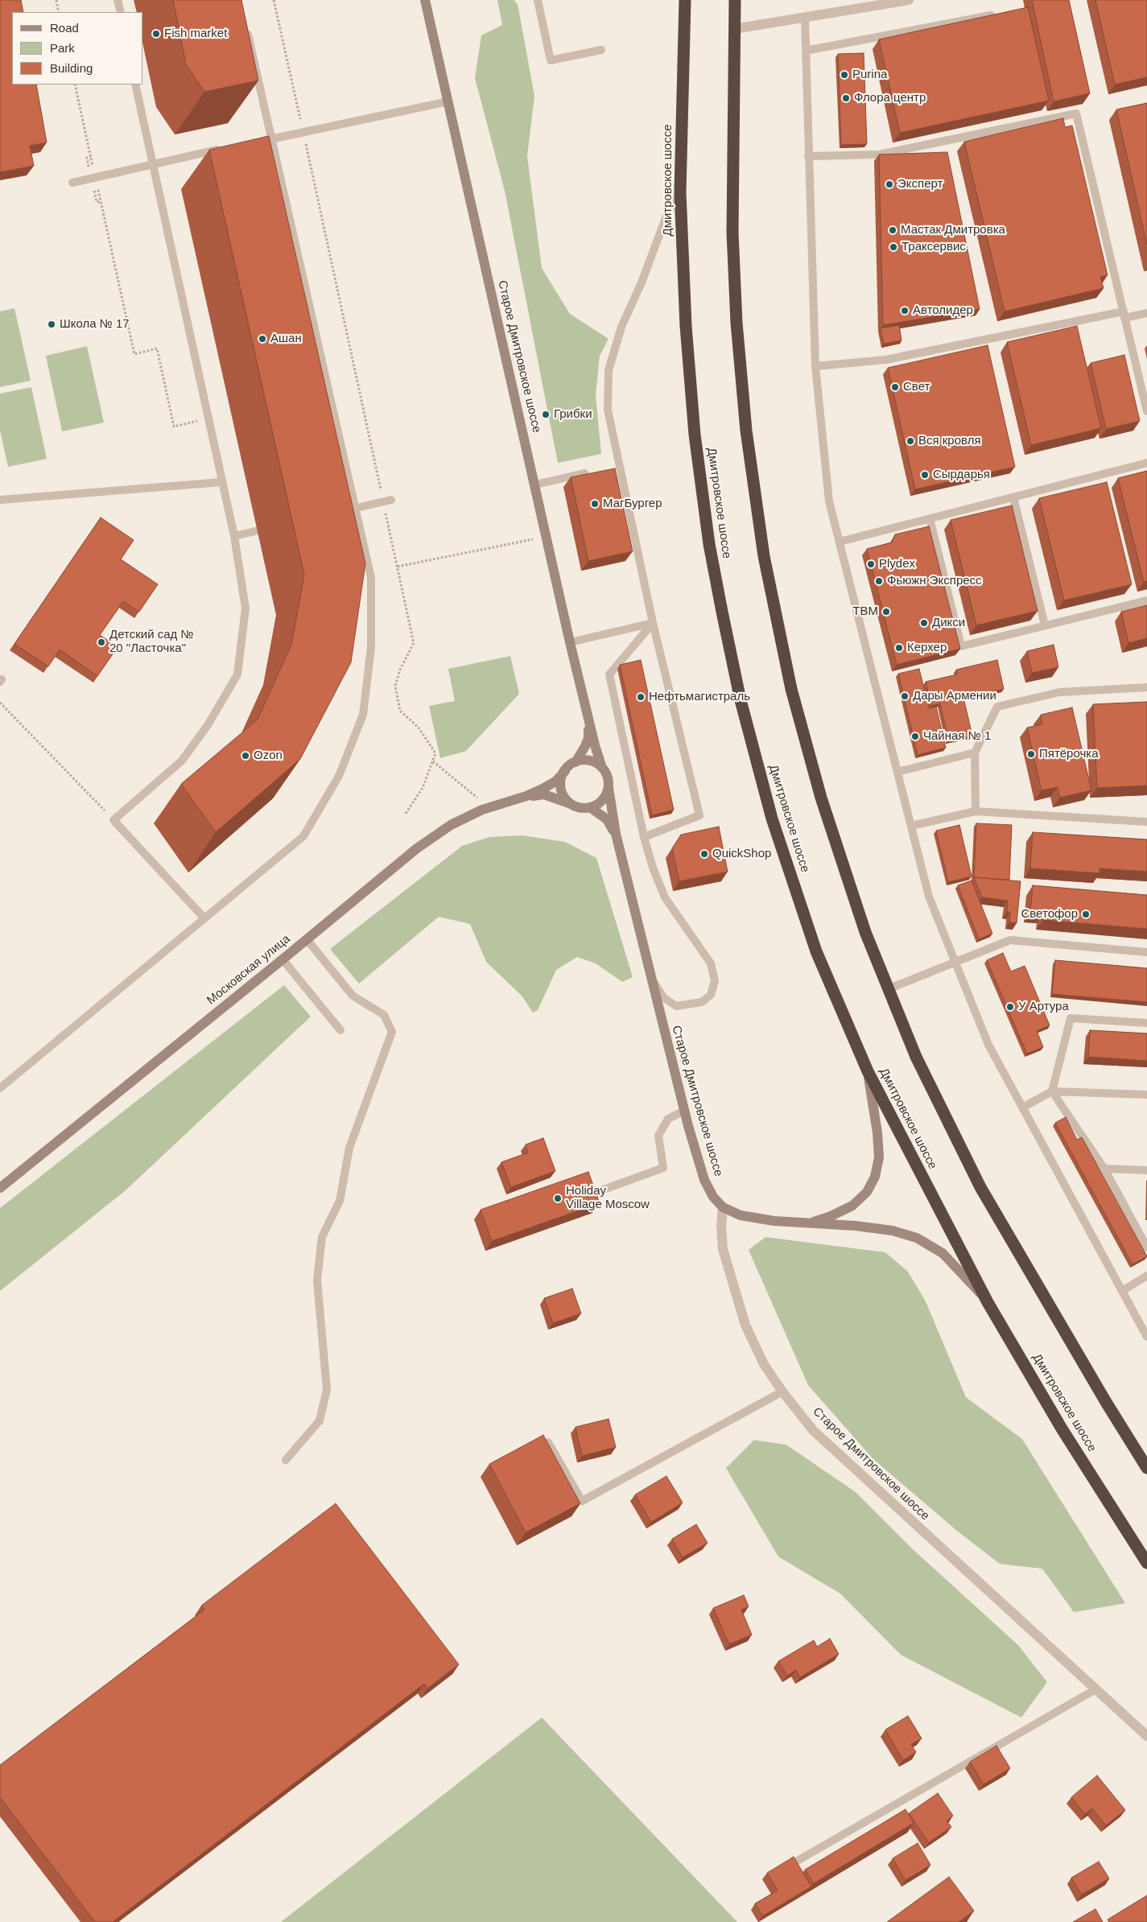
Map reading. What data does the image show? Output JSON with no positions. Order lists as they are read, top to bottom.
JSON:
{
  "streets": {
    "highway": ["Дмитровское шоссе"],
    "main road": ["Старое Дмитровское шоссе", "Московская улица"]
  },
  "crossings": [
    ["Старое Дмитровское шоссе", "Московская улица"]
  ],
  "places": [
    "Fish market",
    "Purina",
    "Флора центр",
    "Эксперт",
    "Мастак Дмитровка",
    "Траксервис",
    "Автолидер",
    "Школа № 17",
    "Ашан",
    "Свет",
    "Грибки",
    "Вся кровля",
    "Сырдарья",
    "МагБургер",
    "Plydex",
    "Фьюжн Экспресс",
    "ТВМ",
    "Дикси",
    "Детский сад № 20 \"Ласточка\"",
    "Керхер",
    "Дары Армении",
    "Нефтьмагистраль",
    "Чайная № 1",
    "Пятёрочка",
    "Ozon",
    "QuickShop",
    "Светофор",
    "У Артура",
    "Holiday Village Moscow"
  ],
  "legend": ["Road", "Park", "Building"]
}
